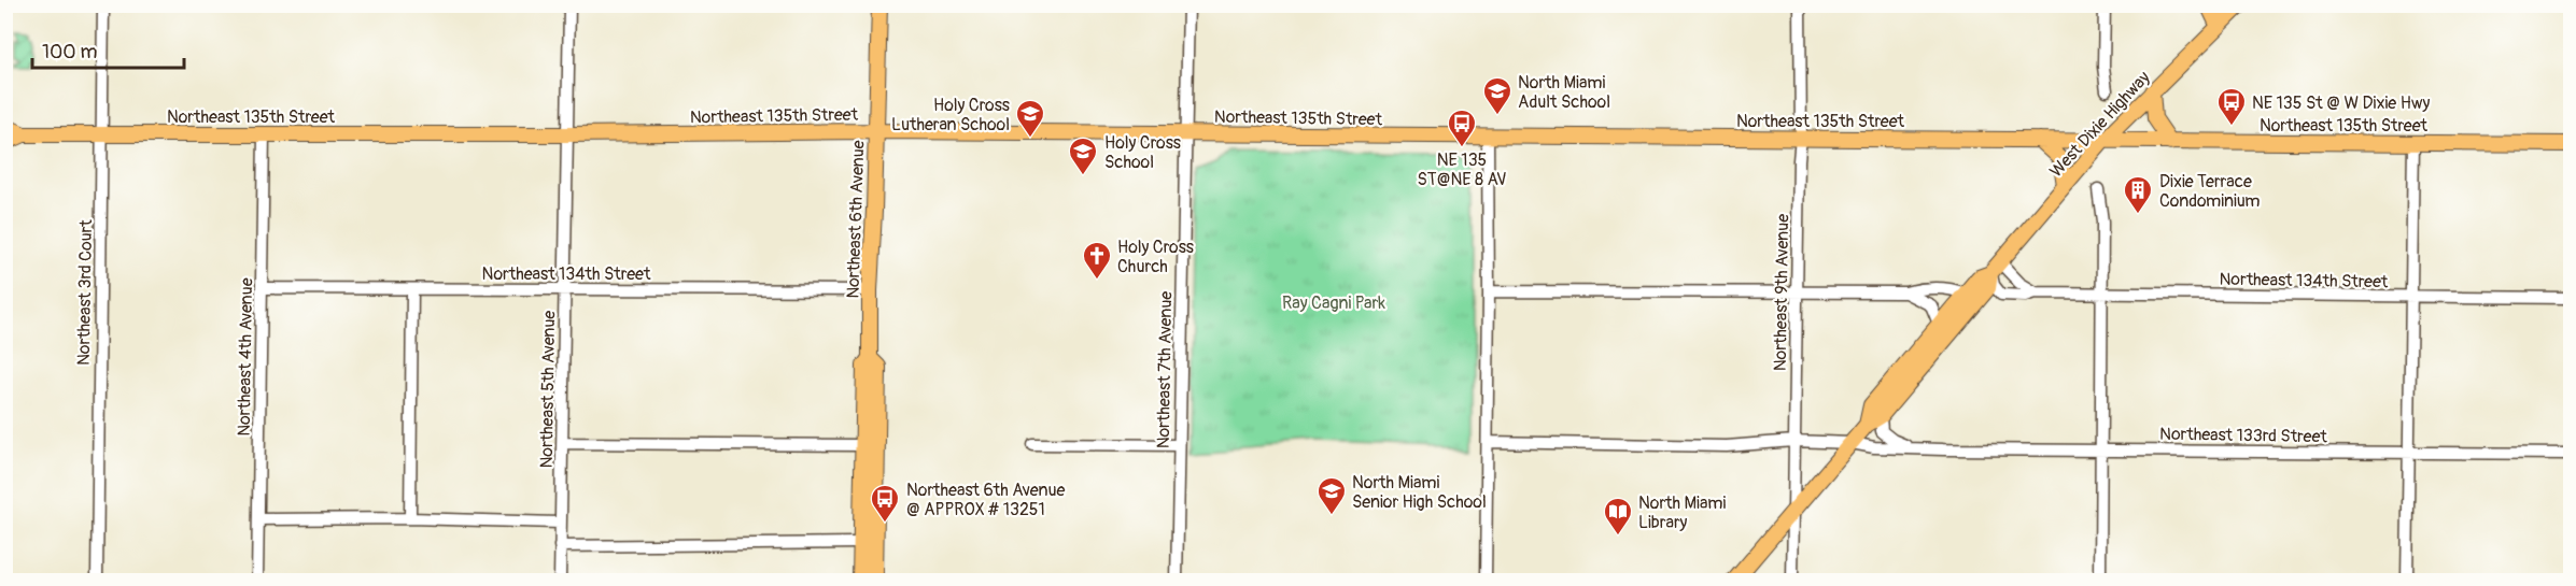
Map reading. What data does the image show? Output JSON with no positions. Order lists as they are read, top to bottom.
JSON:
{
  "streets": {
    "main road": ["Northeast 135th Street", "West Dixie Highway", "Northeast 6th Avenue"],
    "street": [
      "Northeast 134th Street",
      "Northeast 3rd Court",
      "Northeast 9th Avenue",
      "Northeast 4th Avenue",
      "Northeast 7th Avenue",
      "Northeast 5th Avenue",
      "Northeast 133rd Street"
    ]
  },
  "crossings": [
    ["Northeast 135th Street", "West Dixie Highway"],
    ["Northeast 135th Street", "Northeast 6th Avenue"],
    ["Northeast 135th Street", "Northeast 3rd Court"],
    ["Northeast 135th Street", "Northeast 9th Avenue"],
    ["Northeast 135th Street", "Northeast 4th Avenue"],
    ["Northeast 135th Street", "Northeast 7th Avenue"],
    ["Northeast 135th Street", "Northeast 5th Avenue"],
    ["West Dixie Highway", "Northeast 134th Street"],
    ["West Dixie Highway", "Northeast 9th Avenue"],
    ["West Dixie Highway", "Northeast 133rd Street"],
    ["Northeast 6th Avenue", "Northeast 134th Street"],
    ["Northeast 134th Street", "Northeast 4th Avenue"],
    ["Northeast 134th Street", "Northeast 5th Avenue"],
    ["Northeast 9th Avenue", "Northeast 133rd Street"]
  ],
  "parks": ["Ray Cagni Park"],
  "places": {
    "school or university": [
      "North Miami Adult School",
      "Holy Cross Lutheran School",
      "Holy Cross School",
      "North Miami Senior High School"
    ],
    "bus stop": ["NE 135 St @ W Dixie Hwy", "NE 135 ST@NE 8 AV", "Northeast 6th Avenue @ APPROX # 13251"],
    "building": ["Dixie Terrace Condominium"],
    "church": ["Holy Cross Church"],
    "library": ["North Miami Library"]
  },
  "scale_bar": "100 m"
}
